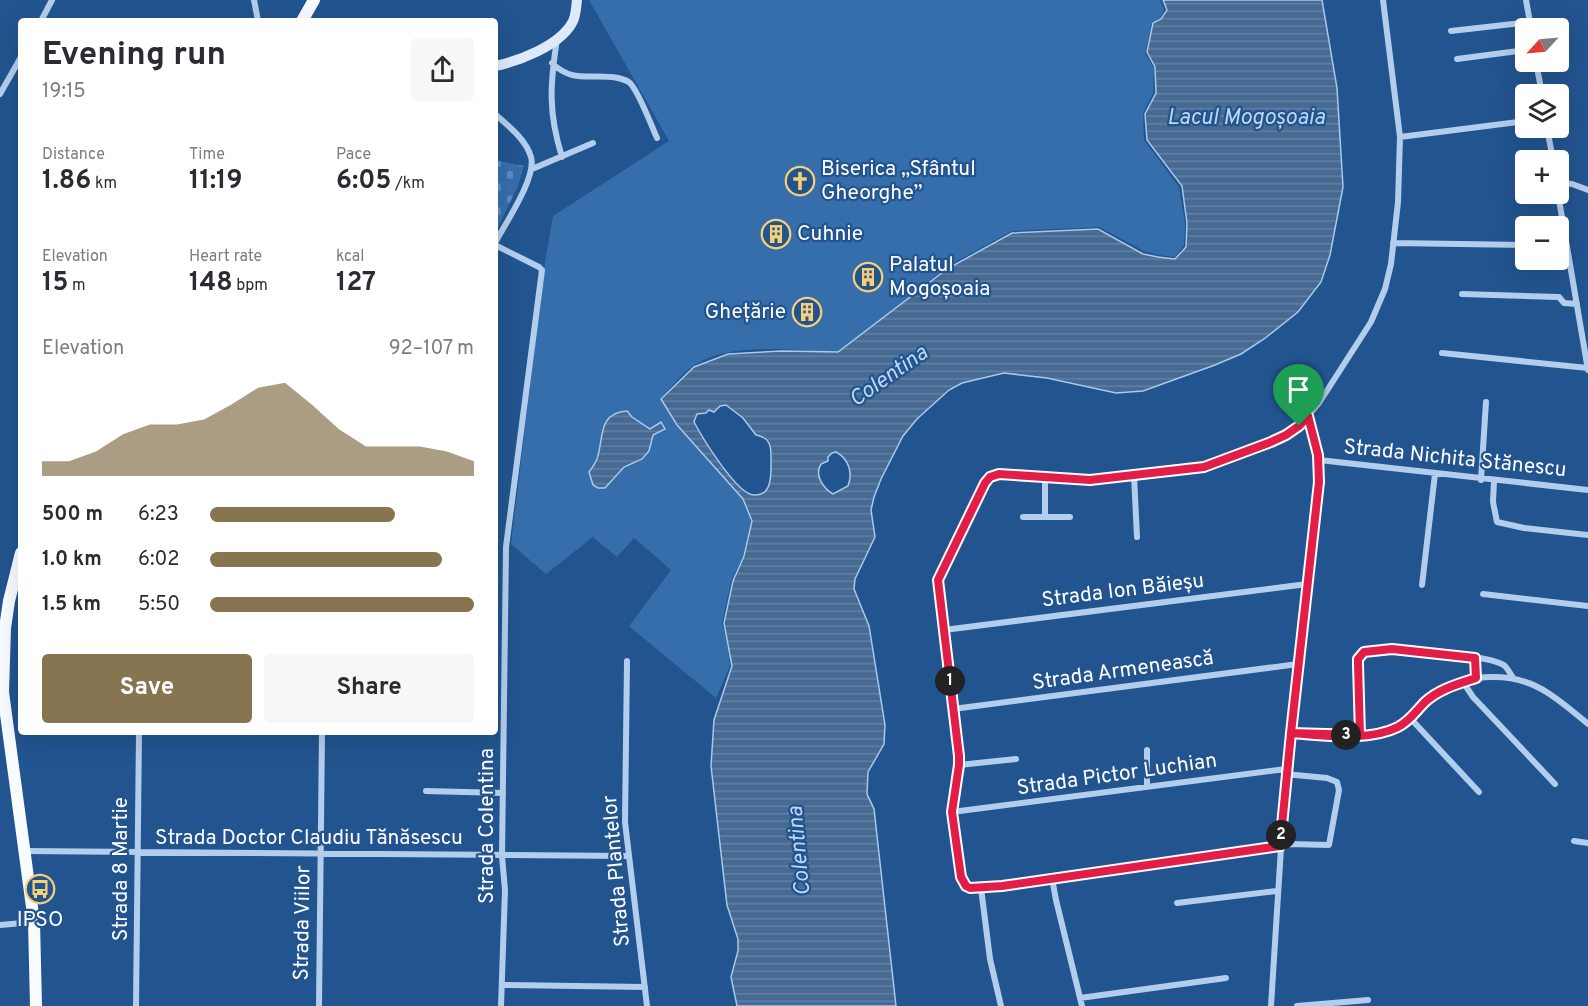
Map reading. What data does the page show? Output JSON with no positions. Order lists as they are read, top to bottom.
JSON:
{
  "streets": {
    "street": [
      "Strada Nichita Stănescu",
      "Strada Ion Băieșu",
      "Strada Armenească",
      "Strada Pictor Luchian",
      "Strada Colentina",
      "Strada Doctor Claudiu Tănăsescu",
      "Strada 8 Martie",
      "Strada Plantelor",
      "Strada Viilor"
    ]
  },
  "crossings": [
    ["Strada Colentina", "Strada Doctor Claudiu Tănăsescu"],
    ["Strada Doctor Claudiu Tănăsescu", "Strada 8 Martie"],
    ["Strada Doctor Claudiu Tănăsescu", "Strada Plantelor"],
    ["Strada Doctor Claudiu Tănăsescu", "Strada Viilor"]
  ],
  "water": ["Lacul Mogoșoaia", "Colentina"],
  "places": {
    "church": ["Biserica „Sfântul Gheorghe”"],
    "building": ["Cuhnie", "Palatul Mogoșoaia", "Ghețărie"],
    "bus stop": ["IPSO"]
  },
  "north": "bottom left",
  "page": {
    "map_buttons": ["+", "−"],
    "heading": ["Evening run", "19:15"],
    "stats": [
      ["Distance", "1.86 km"],
      ["Time", "11:19"],
      ["Pace", "6:05 /km"],
      ["Elevation", "15 m"],
      ["Heart rate", "148 bpm"],
      ["kcal", "127"]
    ],
    "chart": ["Elevation", "92–107 m"],
    "list": [
      {
        "name": "500 m",
        "note": "6:23"
      },
      {
        "name": "1.0 km",
        "note": "6:02"
      },
      {
        "name": "1.5 km",
        "note": "5:50"
      }
    ],
    "buttons": ["Save", "Share"],
    "pins": ["1", "3", "2"]
  }
}
